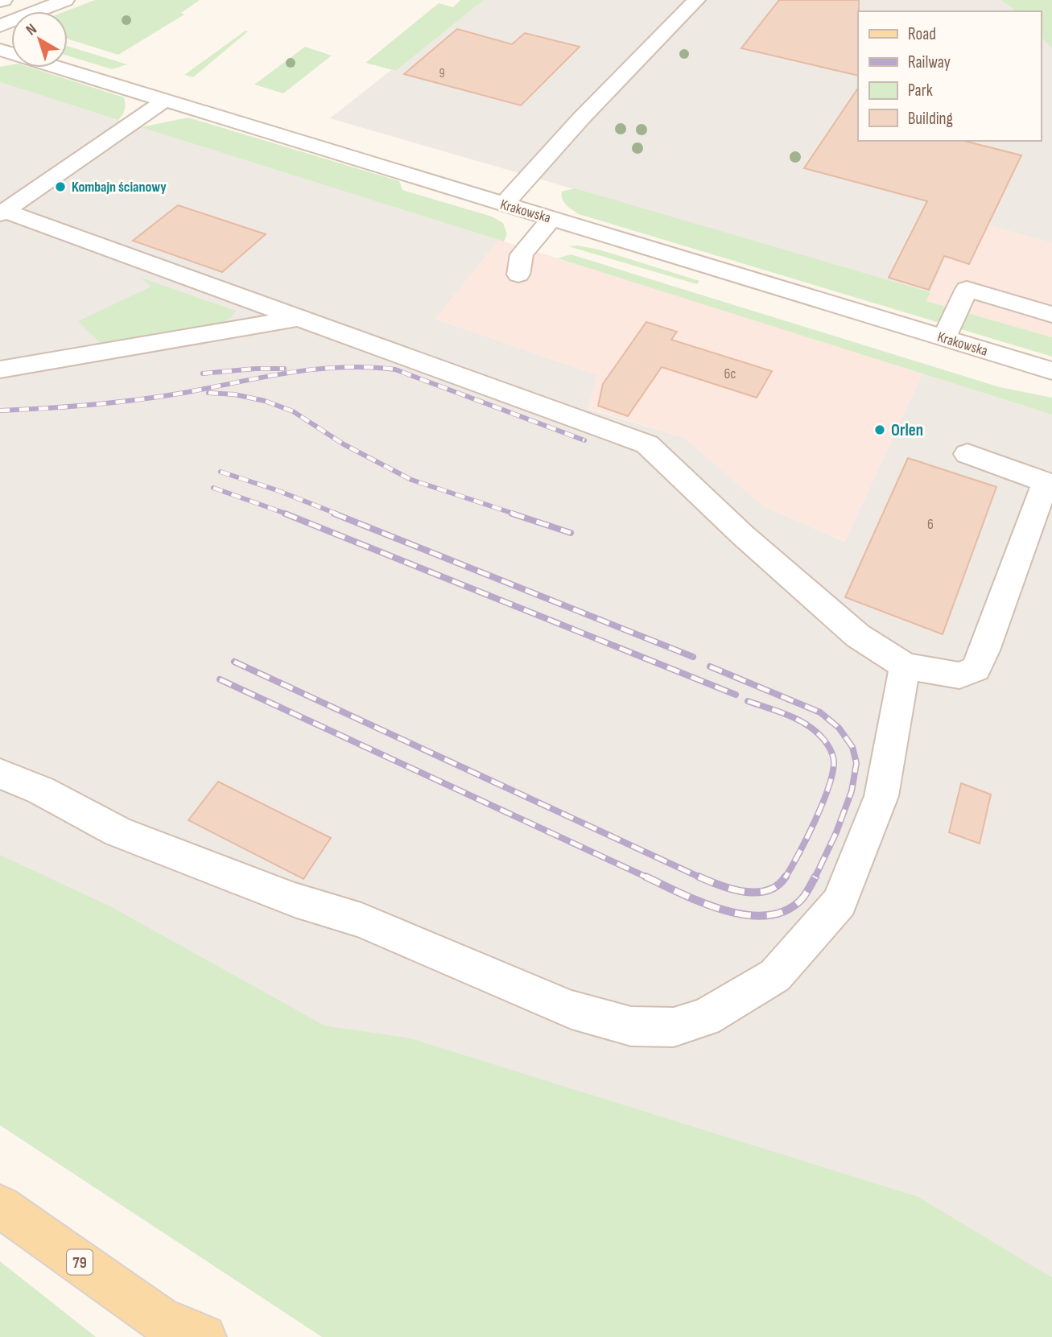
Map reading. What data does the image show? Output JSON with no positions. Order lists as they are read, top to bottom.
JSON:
{
  "streets": {
    "main road": ["79"],
    "street": ["Krakowska"]
  },
  "places": ["Kombajn ścianowy", "Orlen"],
  "house_numbers": ["9", "6c", "6"],
  "legend": [
    "Road",
    "Railway",
    "Park",
    "Building"
  ],
  "north": "top left"
}
